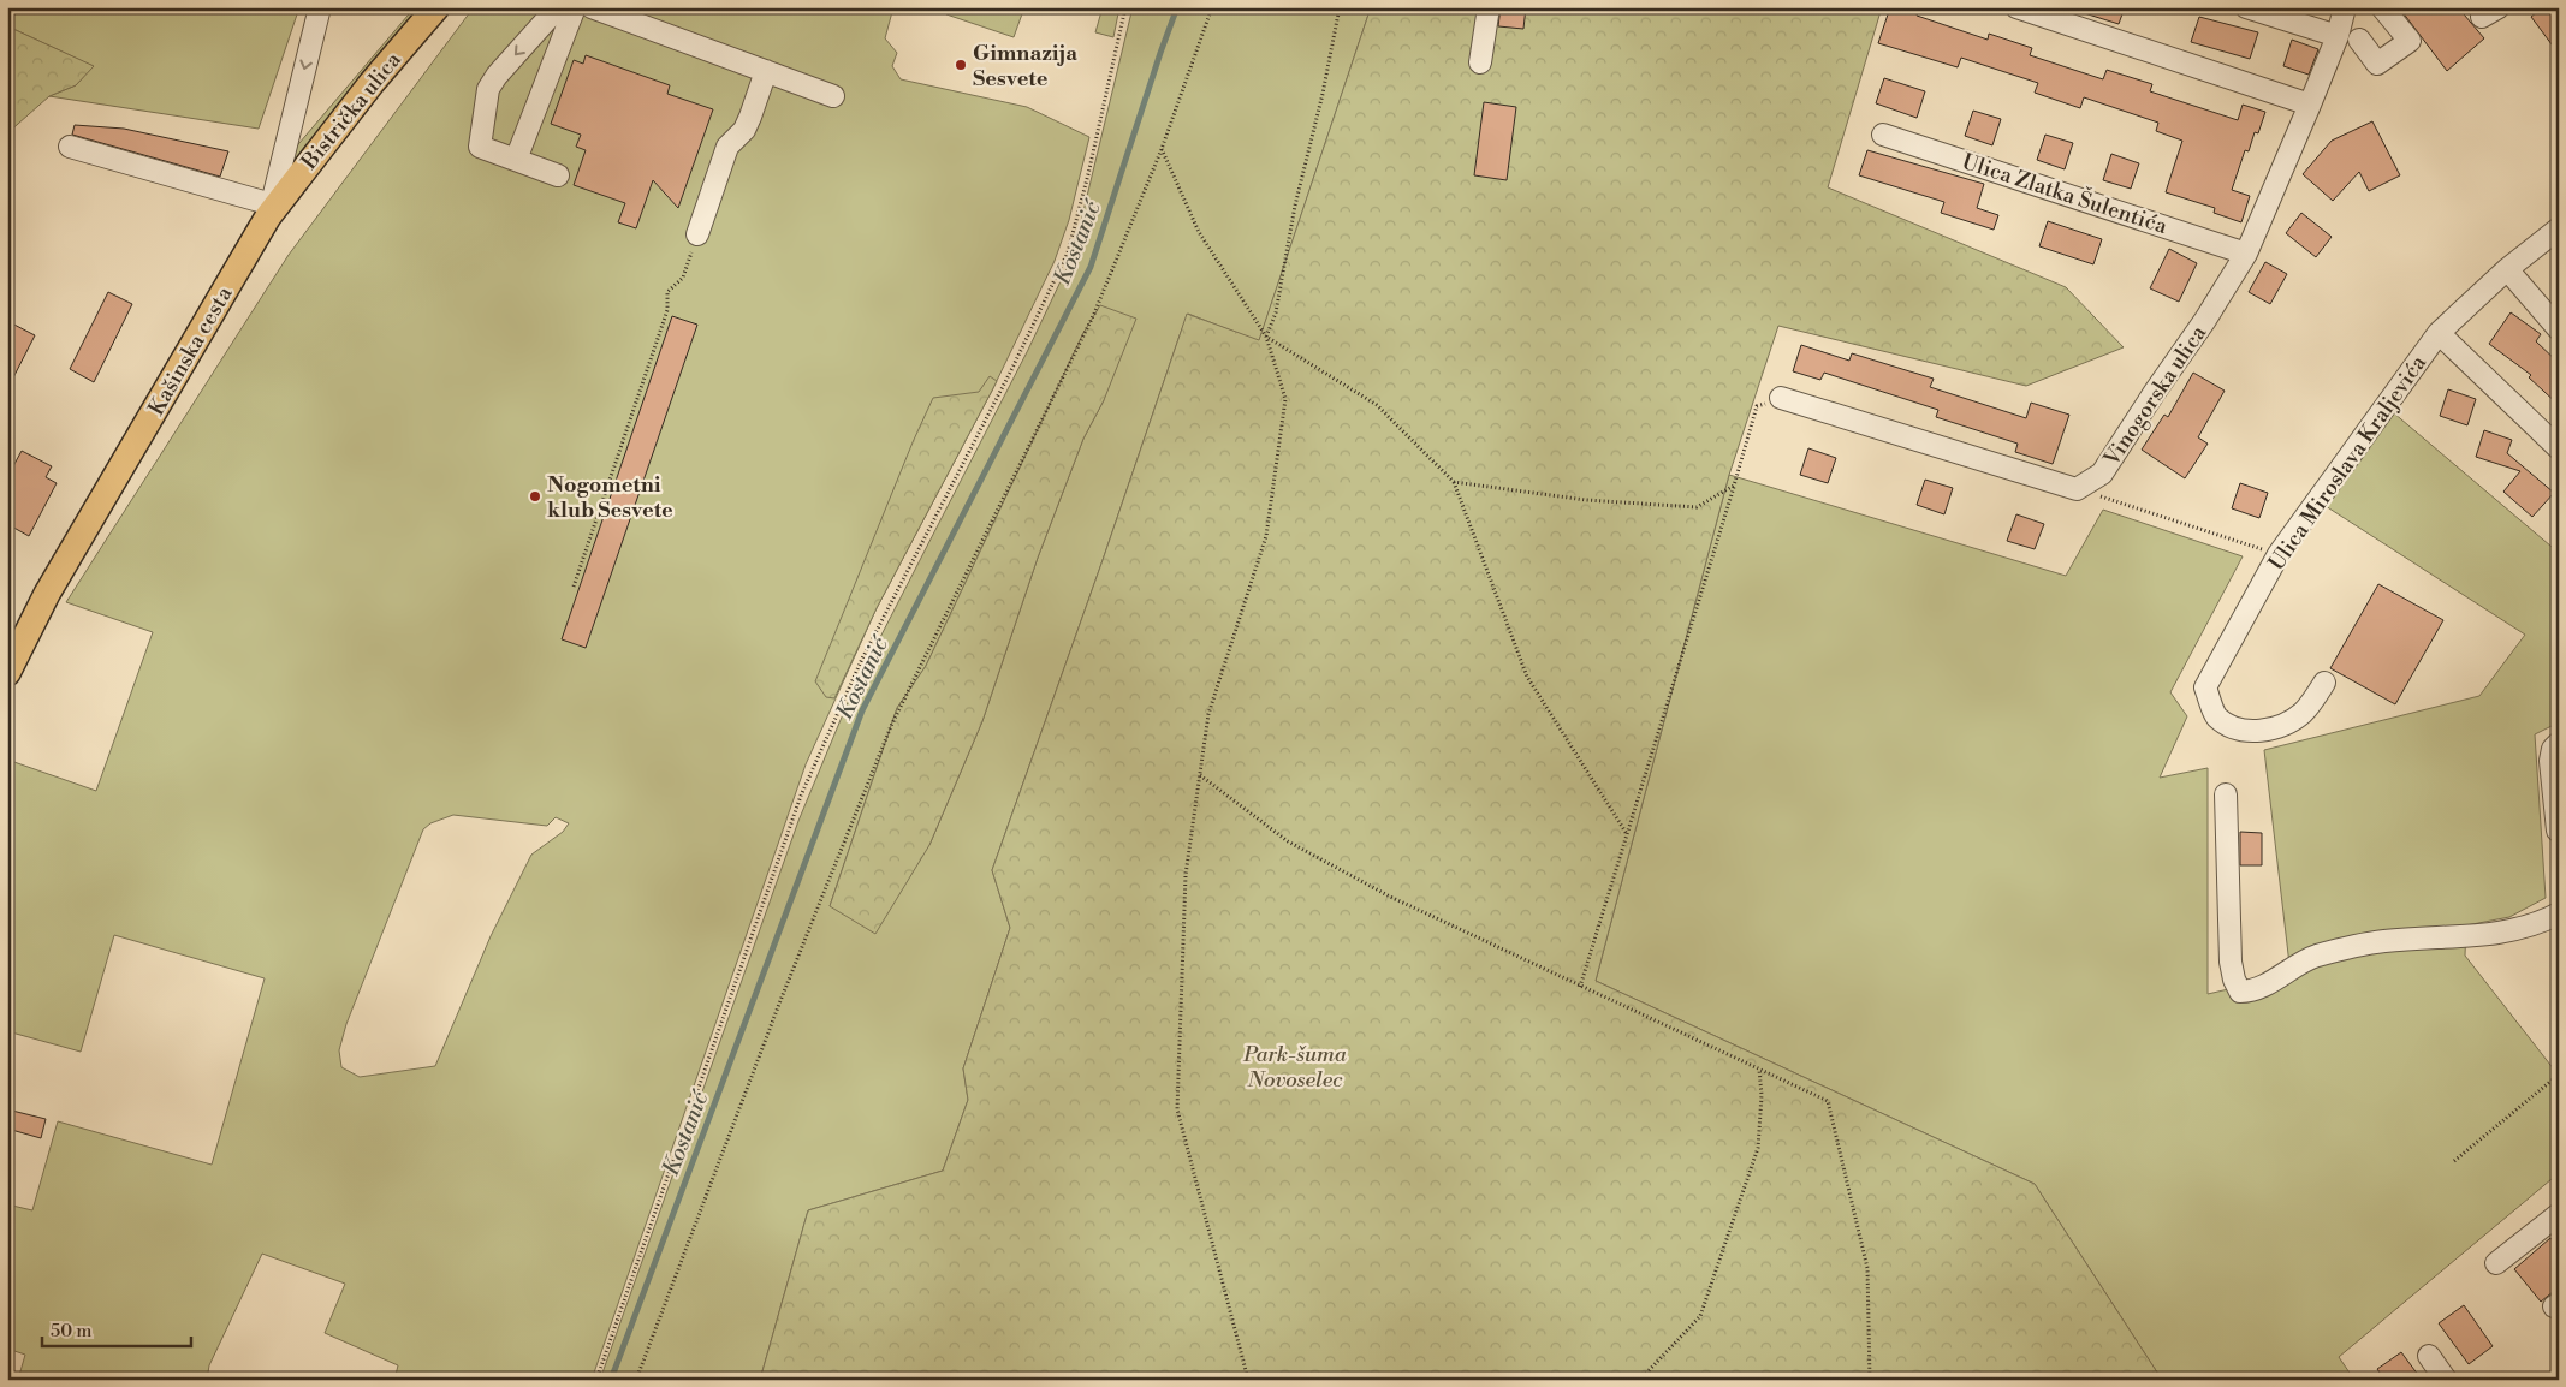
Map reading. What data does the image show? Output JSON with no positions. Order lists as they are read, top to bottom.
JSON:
{
  "streets": {
    "main road": ["Bistrička ulica", "Kašinska cesta"],
    "street": ["Ulica Zlatka Šulentića", "Vinogorska ulica", "Ulica Miroslava Kraljevića"]
  },
  "crossings": [
    ["Bistrička ulica", "Kašinska cesta"],
    ["Ulica Zlatka Šulentića", "Vinogorska ulica"]
  ],
  "water": ["Kostanić"],
  "parks": ["Park-šuma Novoselec"],
  "places": ["Gimnazija Sesvete", "Nogometni klub Sesvete"],
  "scale_bar": "50 m"
}
